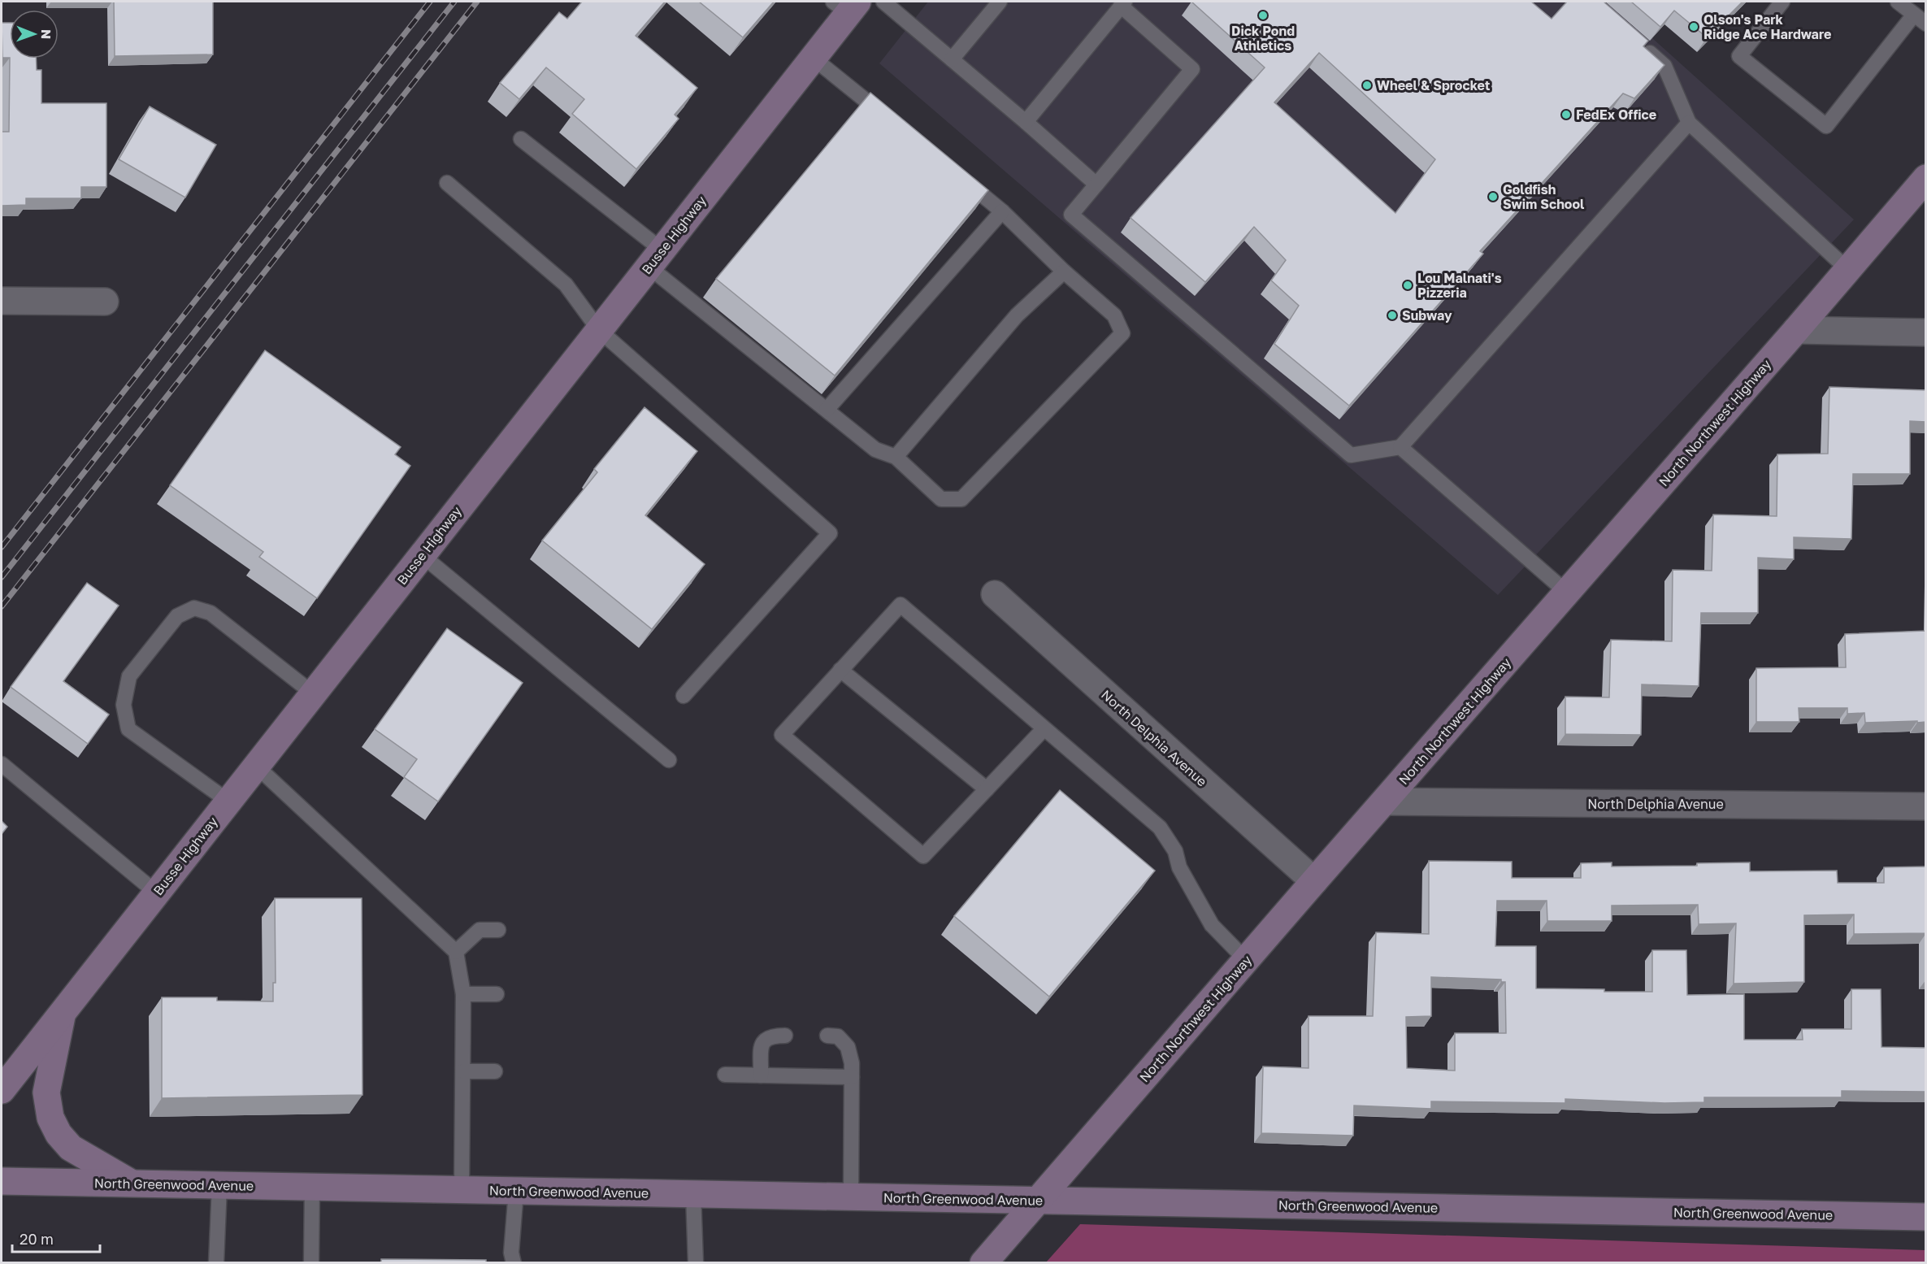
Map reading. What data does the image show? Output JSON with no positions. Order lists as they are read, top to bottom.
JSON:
{
  "streets": {
    "main road": ["Busse Highway", "North Northwest Highway", "North Greenwood Avenue"],
    "street": ["North Delphia Avenue"]
  },
  "crossings": [
    ["North Northwest Highway", "North Delphia Avenue"],
    ["North Northwest Highway", "North Greenwood Avenue"]
  ],
  "places": [
    "Dick Pond Athletics",
    "Olson's Park Ridge Ace Hardware",
    "Wheel & Sprocket",
    "FedEx Office",
    "Goldfish Swim School",
    "Lou Malnati's Pizzeria",
    "Subway"
  ],
  "scale_bar": "20 m",
  "north": "right"
}
